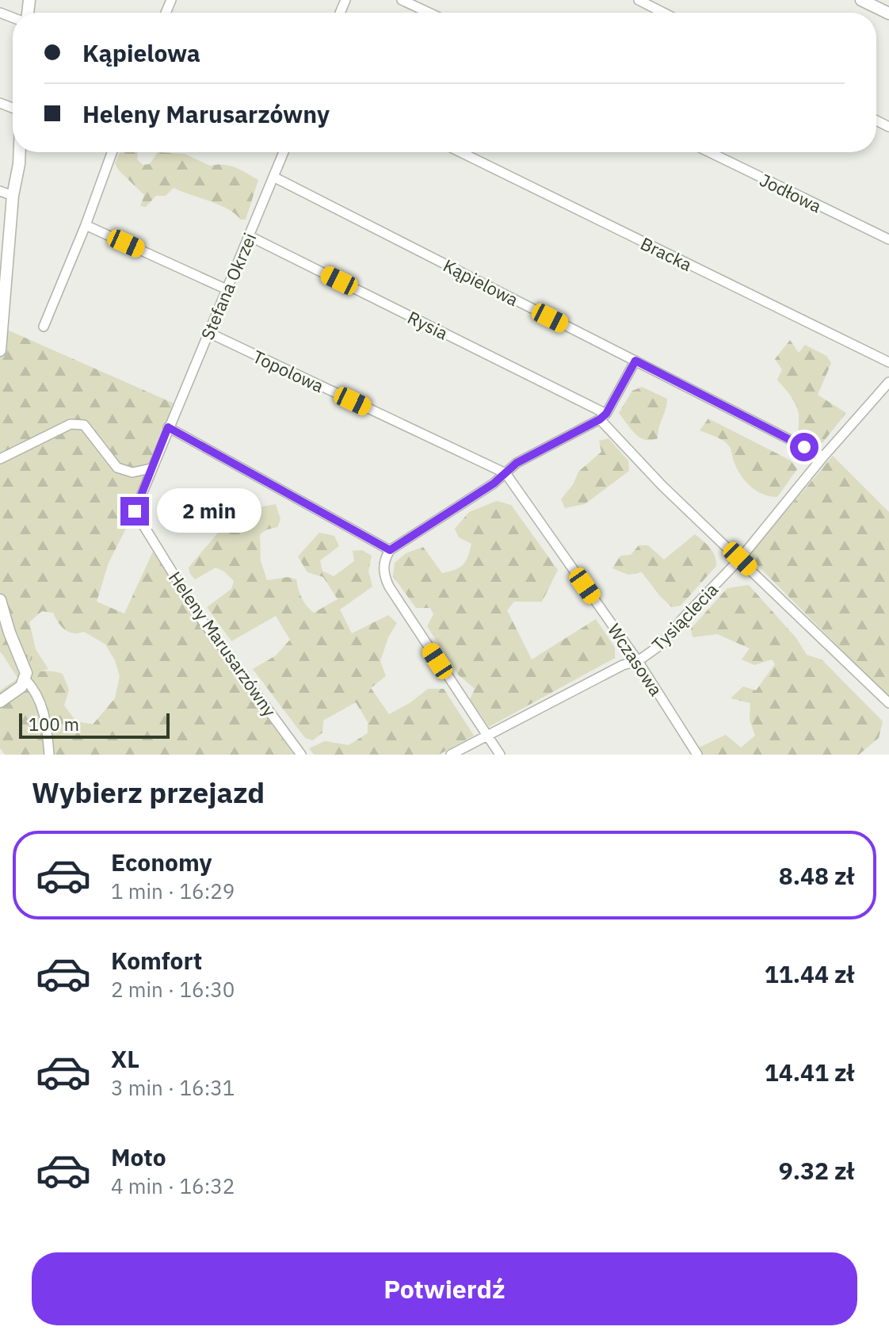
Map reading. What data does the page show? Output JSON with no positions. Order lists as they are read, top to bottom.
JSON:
{
  "streets": {
    "street": [
      "Jodłowa",
      "Bracka",
      "Kąpielowa",
      "Stefana Okrzei",
      "Rysia",
      "Topolowa",
      "Tysiąclecia",
      "Heleny Marusarzówny",
      "Wczasowa"
    ]
  },
  "crossings": [
    ["Kąpielowa", "Stefana Okrzei"],
    ["Kąpielowa", "Tysiąclecia"],
    ["Stefana Okrzei", "Rysia"],
    ["Stefana Okrzei", "Topolowa"],
    ["Stefana Okrzei", "Heleny Marusarzówny"],
    ["Topolowa", "Wczasowa"],
    ["Tysiąclecia", "Wczasowa"]
  ],
  "scale_bar": "100 m",
  "page": {
    "banner": ["Kąpielowa", "Heleny Marusarzówny"],
    "bubble": "2 min",
    "scale": "100 m",
    "heading": "Wybierz przejazd",
    "list": [
      {
        "name": "Economy",
        "note": "1 min · 16:29",
        "value": "8.48 zł"
      },
      {
        "name": "Komfort",
        "note": "2 min · 16:30",
        "value": "11.44 zł"
      },
      {
        "name": "XL",
        "note": "3 min · 16:31",
        "value": "14.41 zł"
      },
      {
        "name": "Moto",
        "note": "4 min · 16:32",
        "value": "9.32 zł"
      }
    ],
    "buttons": "Potwierdź"
  }
}
